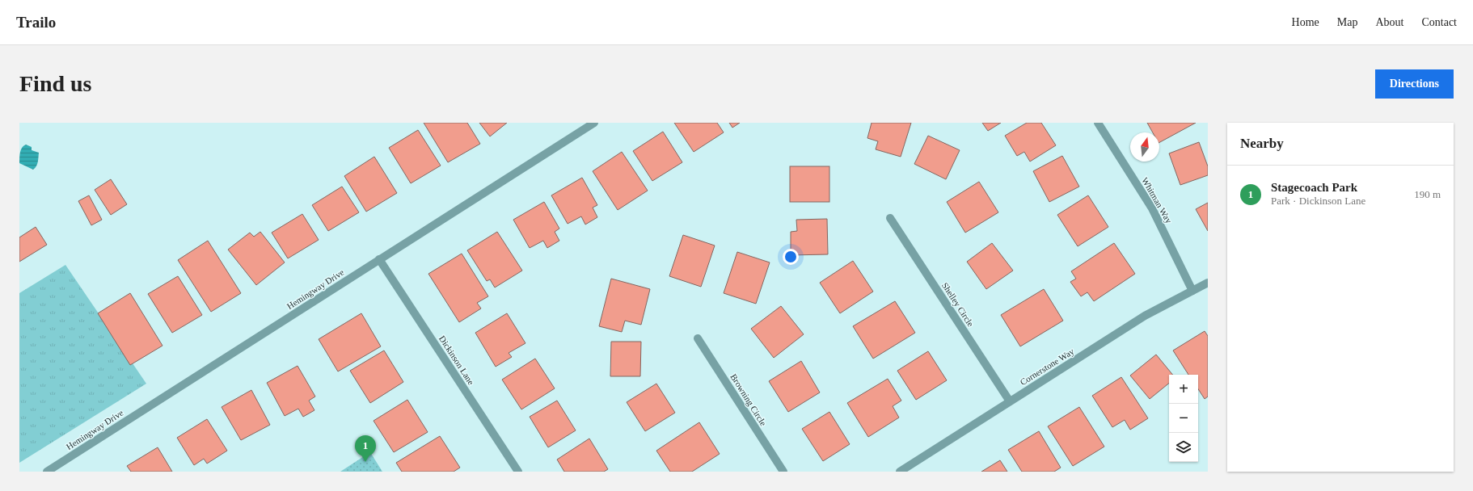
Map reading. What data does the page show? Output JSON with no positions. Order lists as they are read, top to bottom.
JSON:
{
  "streets": {
    "street": [
      "Whitman Way",
      "Hemingway Drive",
      "Shelley Circle",
      "Dickinson Lane",
      "Cornerstone Way",
      "Browning Circle"
    ]
  },
  "crossings": [
    ["Whitman Way", "Cornerstone Way"],
    ["Hemingway Drive", "Dickinson Lane"],
    ["Shelley Circle", "Cornerstone Way"]
  ],
  "north": "top",
  "page": {
    "header": "Trailo",
    "nav": [
      "Home",
      "Map",
      "About",
      "Contact"
    ],
    "buttons": "Directions",
    "title": "Find us",
    "heading": "Nearby",
    "list": [
      {
        "mark": "1",
        "name": "Stagecoach Park",
        "note": "Park · Dickinson Lane",
        "value": "190 m"
      }
    ],
    "map_buttons": ["+", "−"],
    "pins": "1"
  }
}
